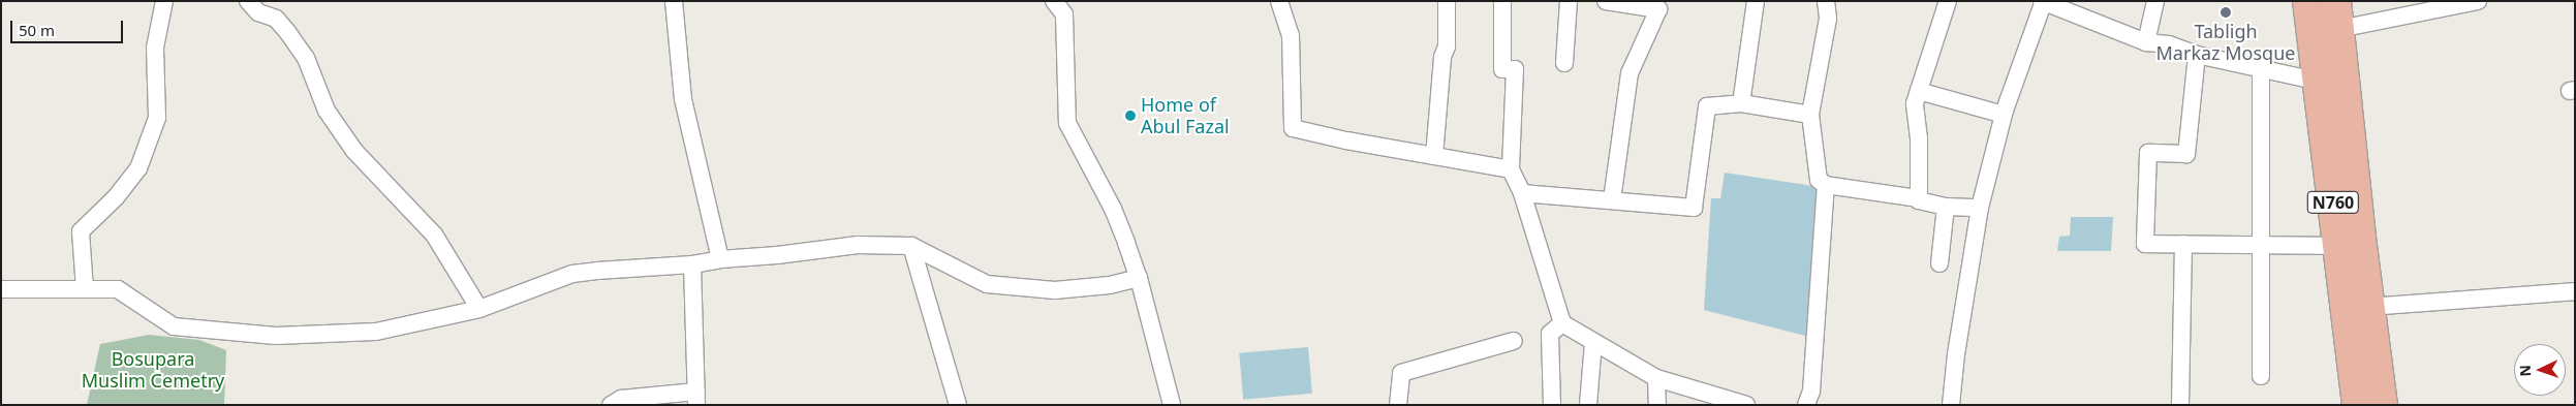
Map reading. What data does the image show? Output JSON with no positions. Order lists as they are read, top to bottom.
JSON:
{
  "streets": {
    "highway": ["N760"]
  },
  "parks": ["Bosupara Muslim Cemetry"],
  "places": ["Tabligh Markaz Mosque", "Home of Abul Fazal"],
  "scale_bar": "50 m",
  "north": "left"
}
